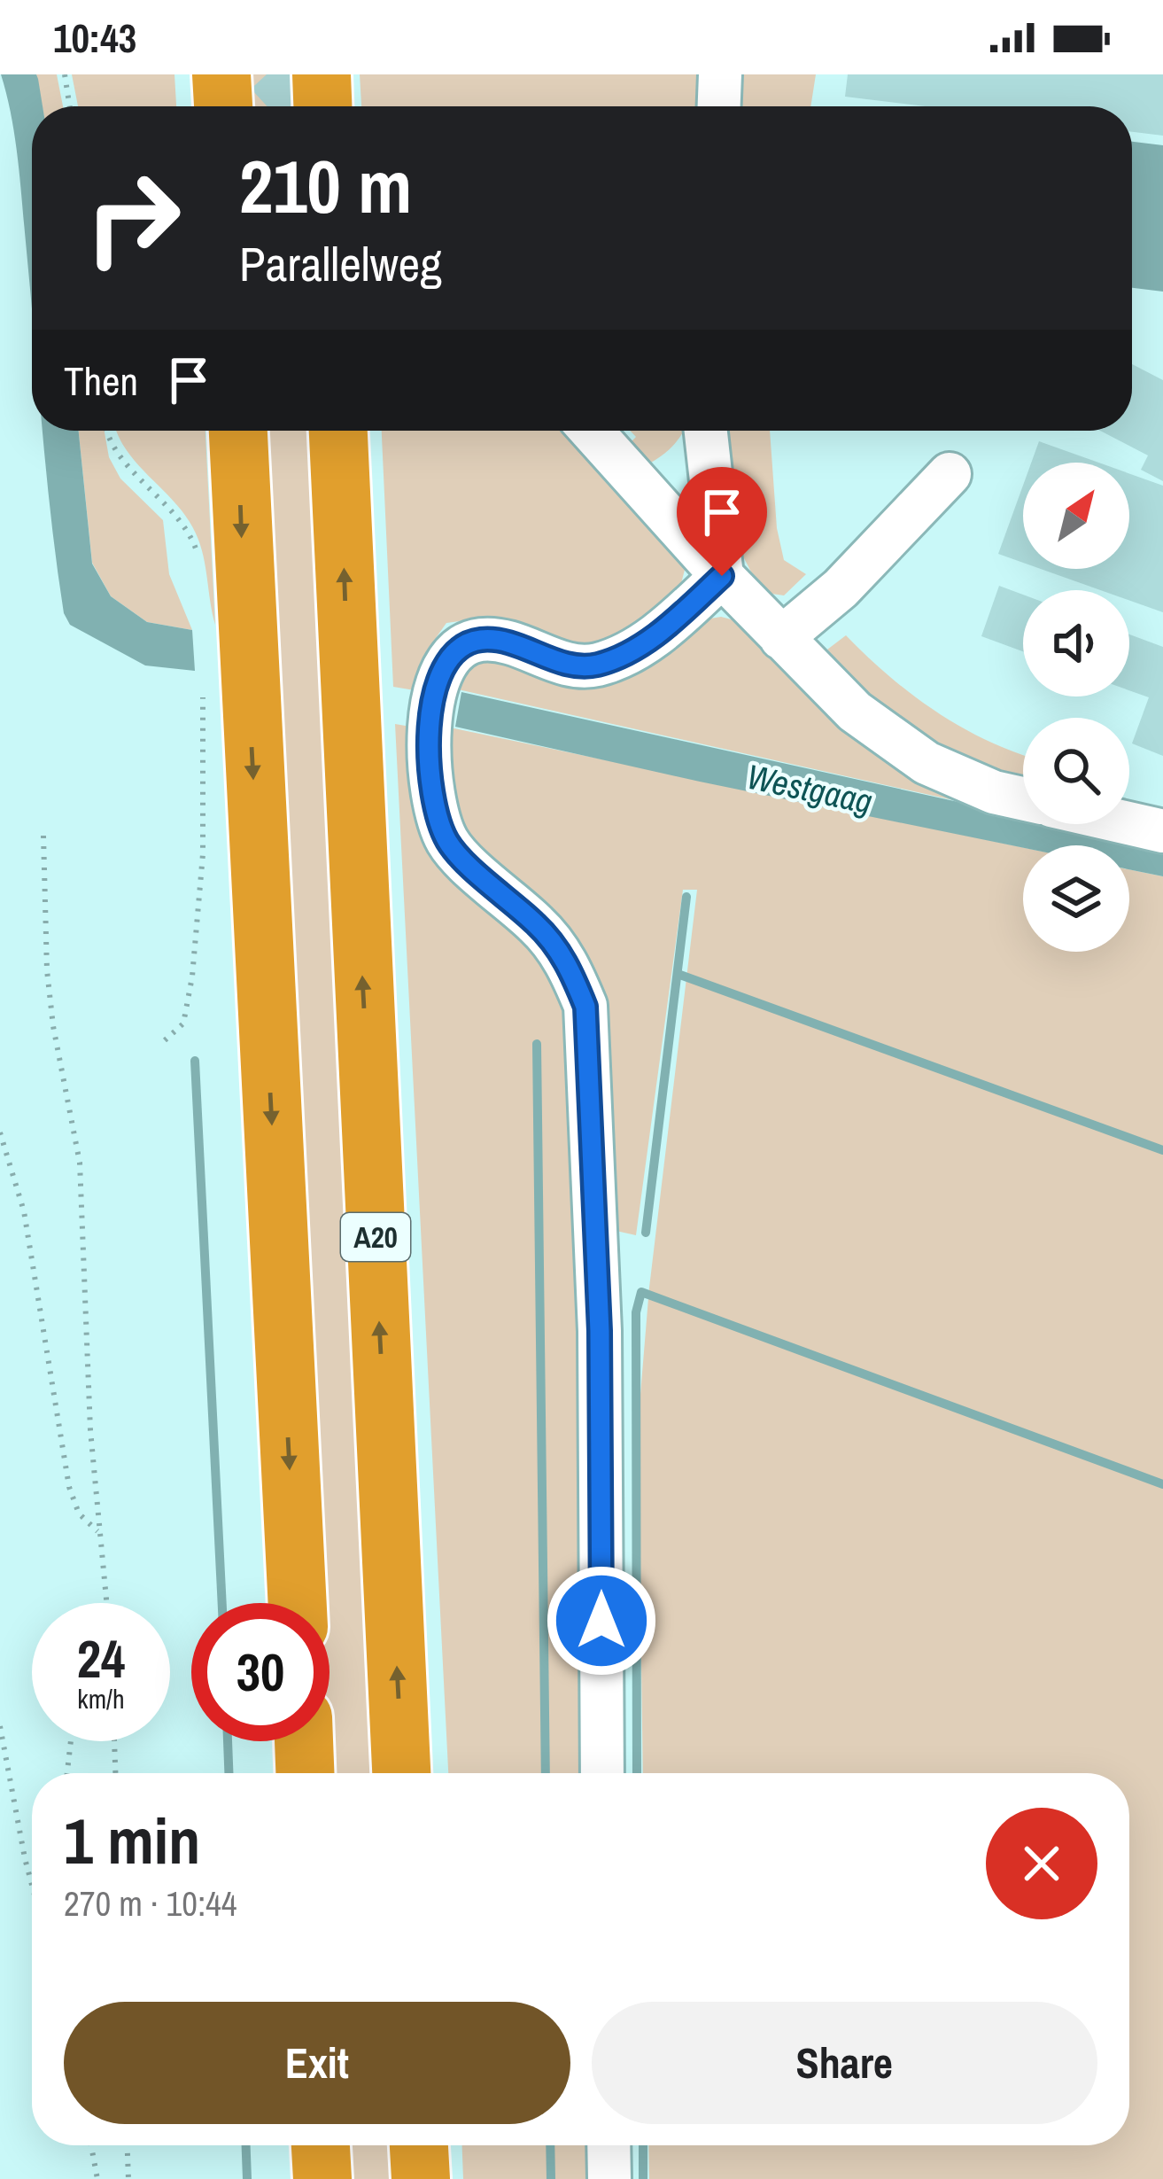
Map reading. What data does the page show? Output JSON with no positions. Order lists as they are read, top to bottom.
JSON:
{
  "streets": {
    "highway": ["A20"]
  },
  "water": ["Westgaag"],
  "north": "top right",
  "page": {
    "status": "10:43",
    "turn": ["210 m", "Parallelweg"],
    "then": "Then",
    "speed": "24 km/h",
    "limit": "30",
    "heading": ["1 min", "270 m · 10:44"],
    "buttons": ["Exit", "Share"]
  }
}
